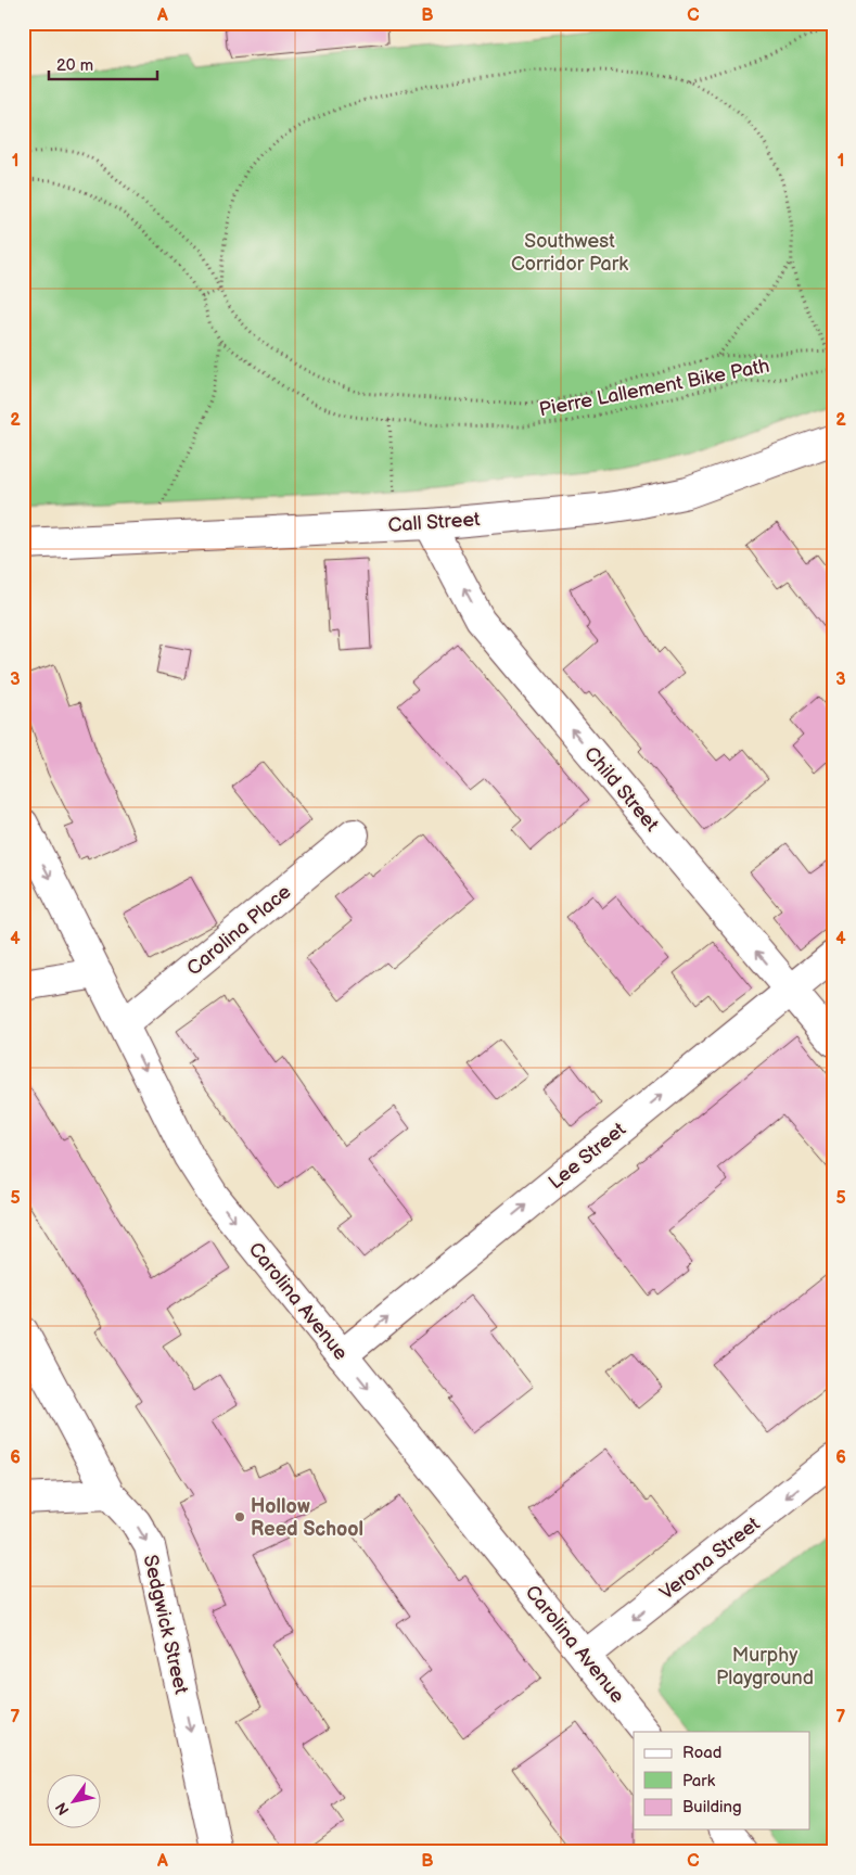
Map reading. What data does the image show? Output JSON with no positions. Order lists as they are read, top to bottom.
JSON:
{
  "streets": {
    "street": [
      "Call Street",
      "Child Street",
      "Carolina Place",
      "Lee Street",
      "Carolina Avenue",
      "Verona Street",
      "Sedgwick Street"
    ],
    "path": ["Pierre Lallement Bike Path"]
  },
  "crossings": [
    ["Call Street", "Child Street"],
    ["Child Street", "Lee Street"],
    ["Carolina Place", "Carolina Avenue"],
    ["Lee Street", "Carolina Avenue"],
    ["Carolina Avenue", "Verona Street"]
  ],
  "one_way": [
    "Child Street",
    "Lee Street",
    "Carolina Avenue",
    "Verona Street",
    "Sedgwick Street"
  ],
  "parks": ["Southwest Corridor Park", "Murphy Playground"],
  "places": ["Hollow Reed School"],
  "legend": ["Road", "Park", "Building"],
  "scale_bar": "20 m",
  "north": "bottom left",
  "grid": {
    "columns": ["A", "B", "C"],
    "rows": [
      "1",
      "2",
      "3",
      "4",
      "5",
      "6",
      "7"
    ]
  }
}
